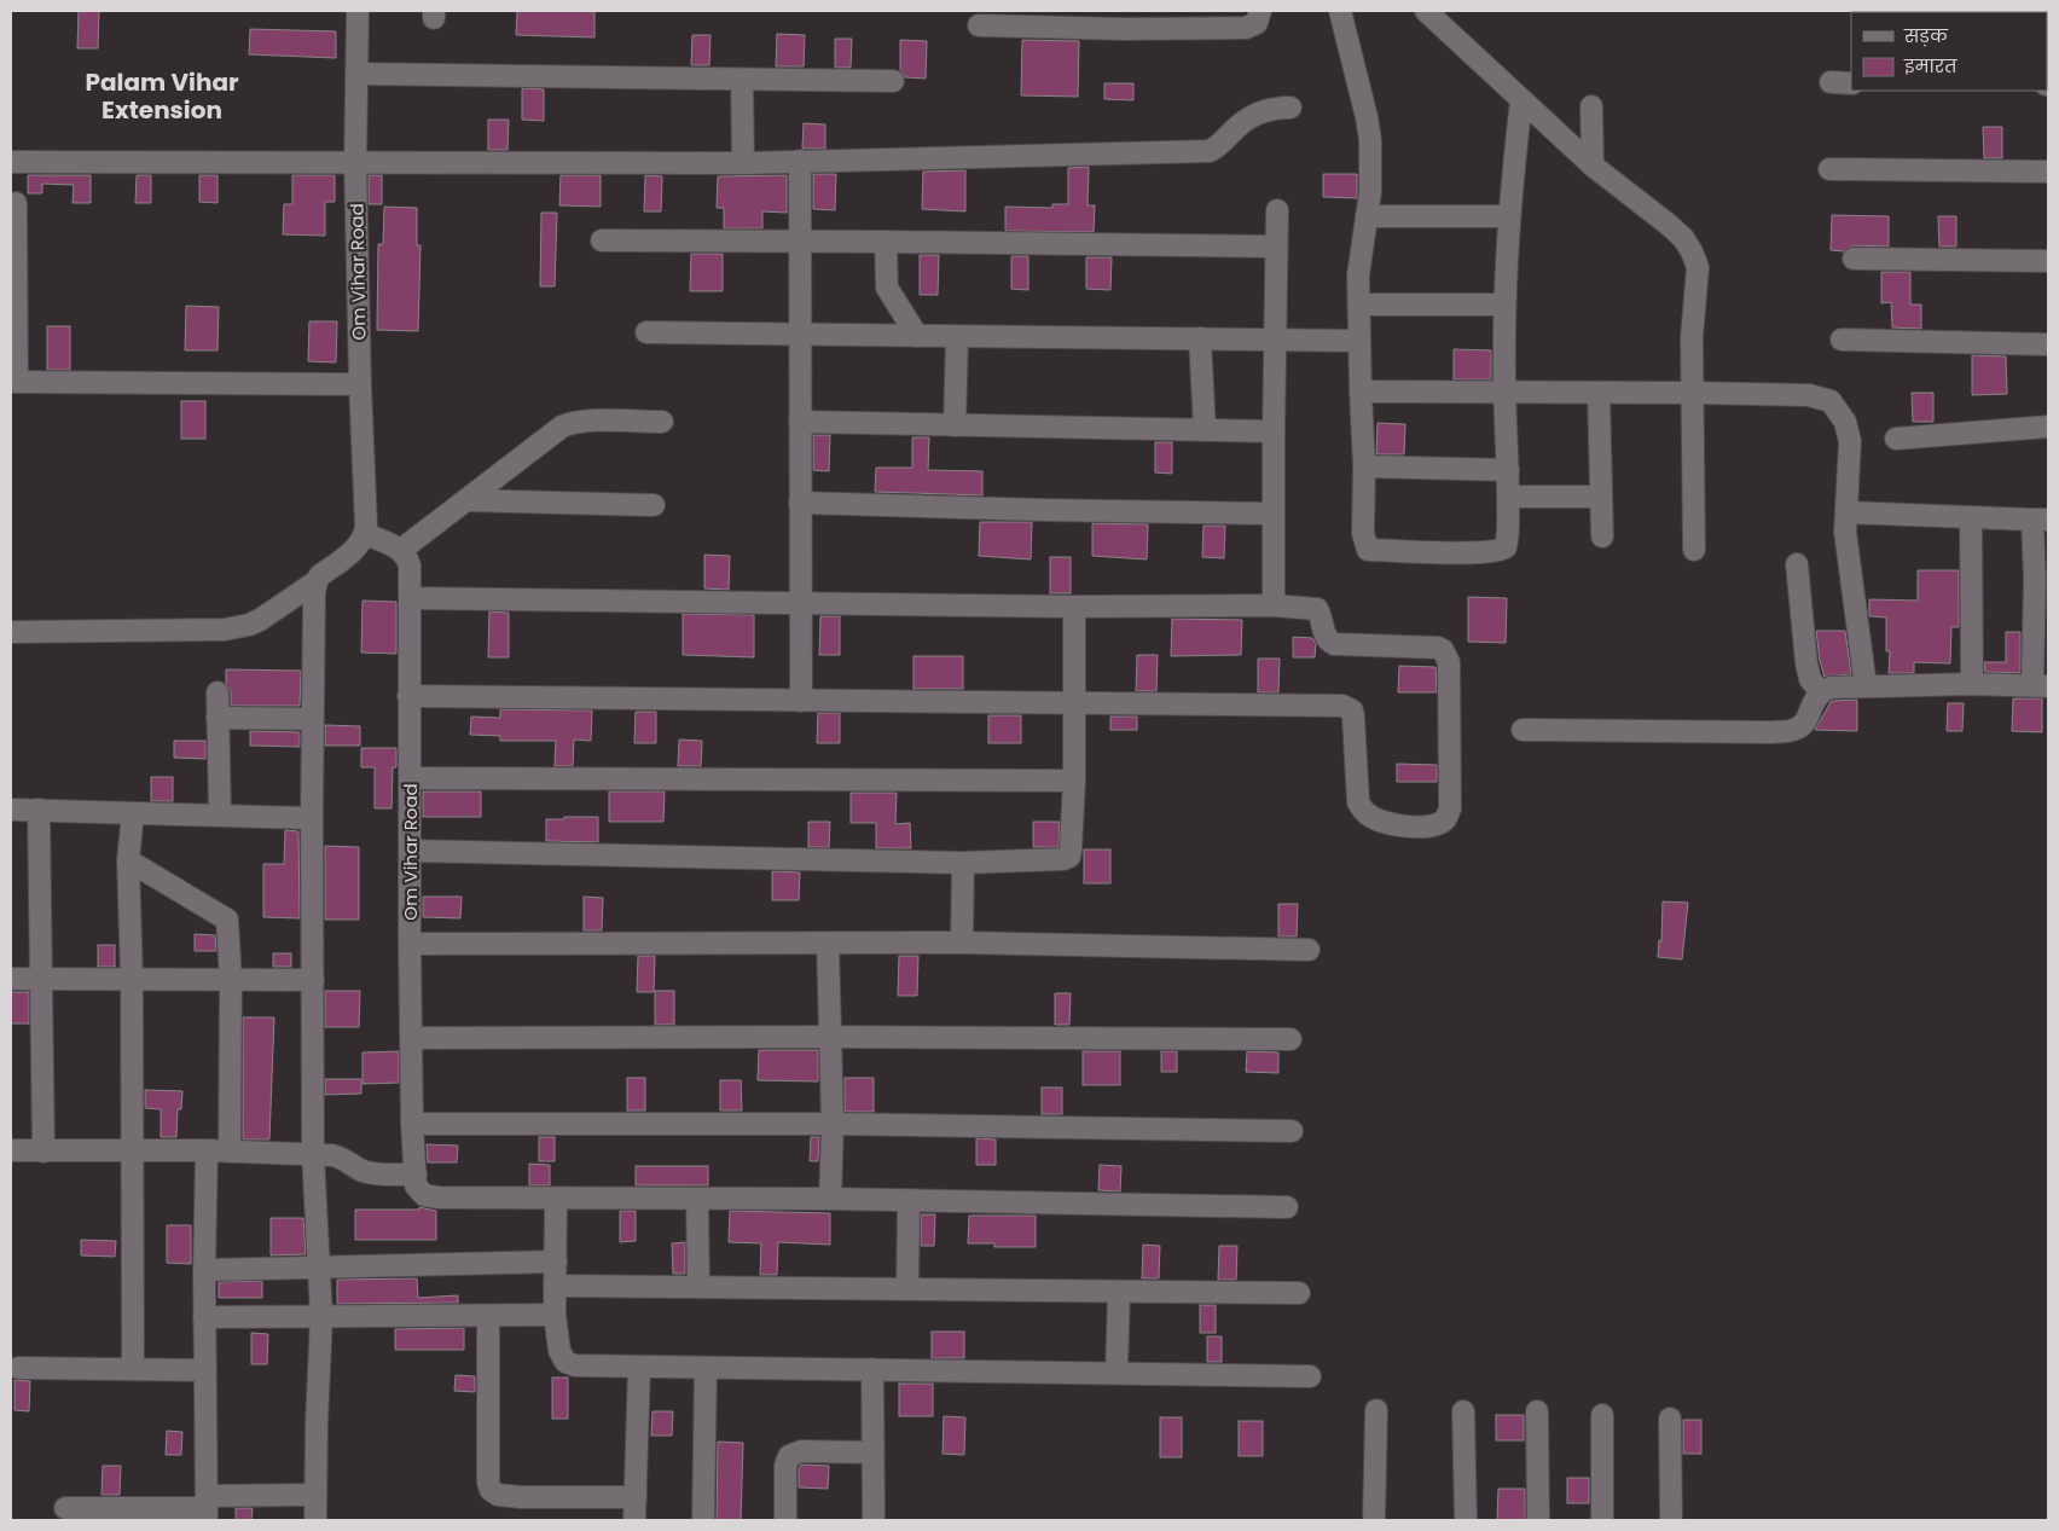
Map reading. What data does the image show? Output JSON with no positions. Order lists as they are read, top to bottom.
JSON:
{
  "streets": {
    "street": ["Om Vihar Road"]
  },
  "districts": ["Palam Vihar Extension"],
  "legend": ["सड़क", "इमारत"]
}
